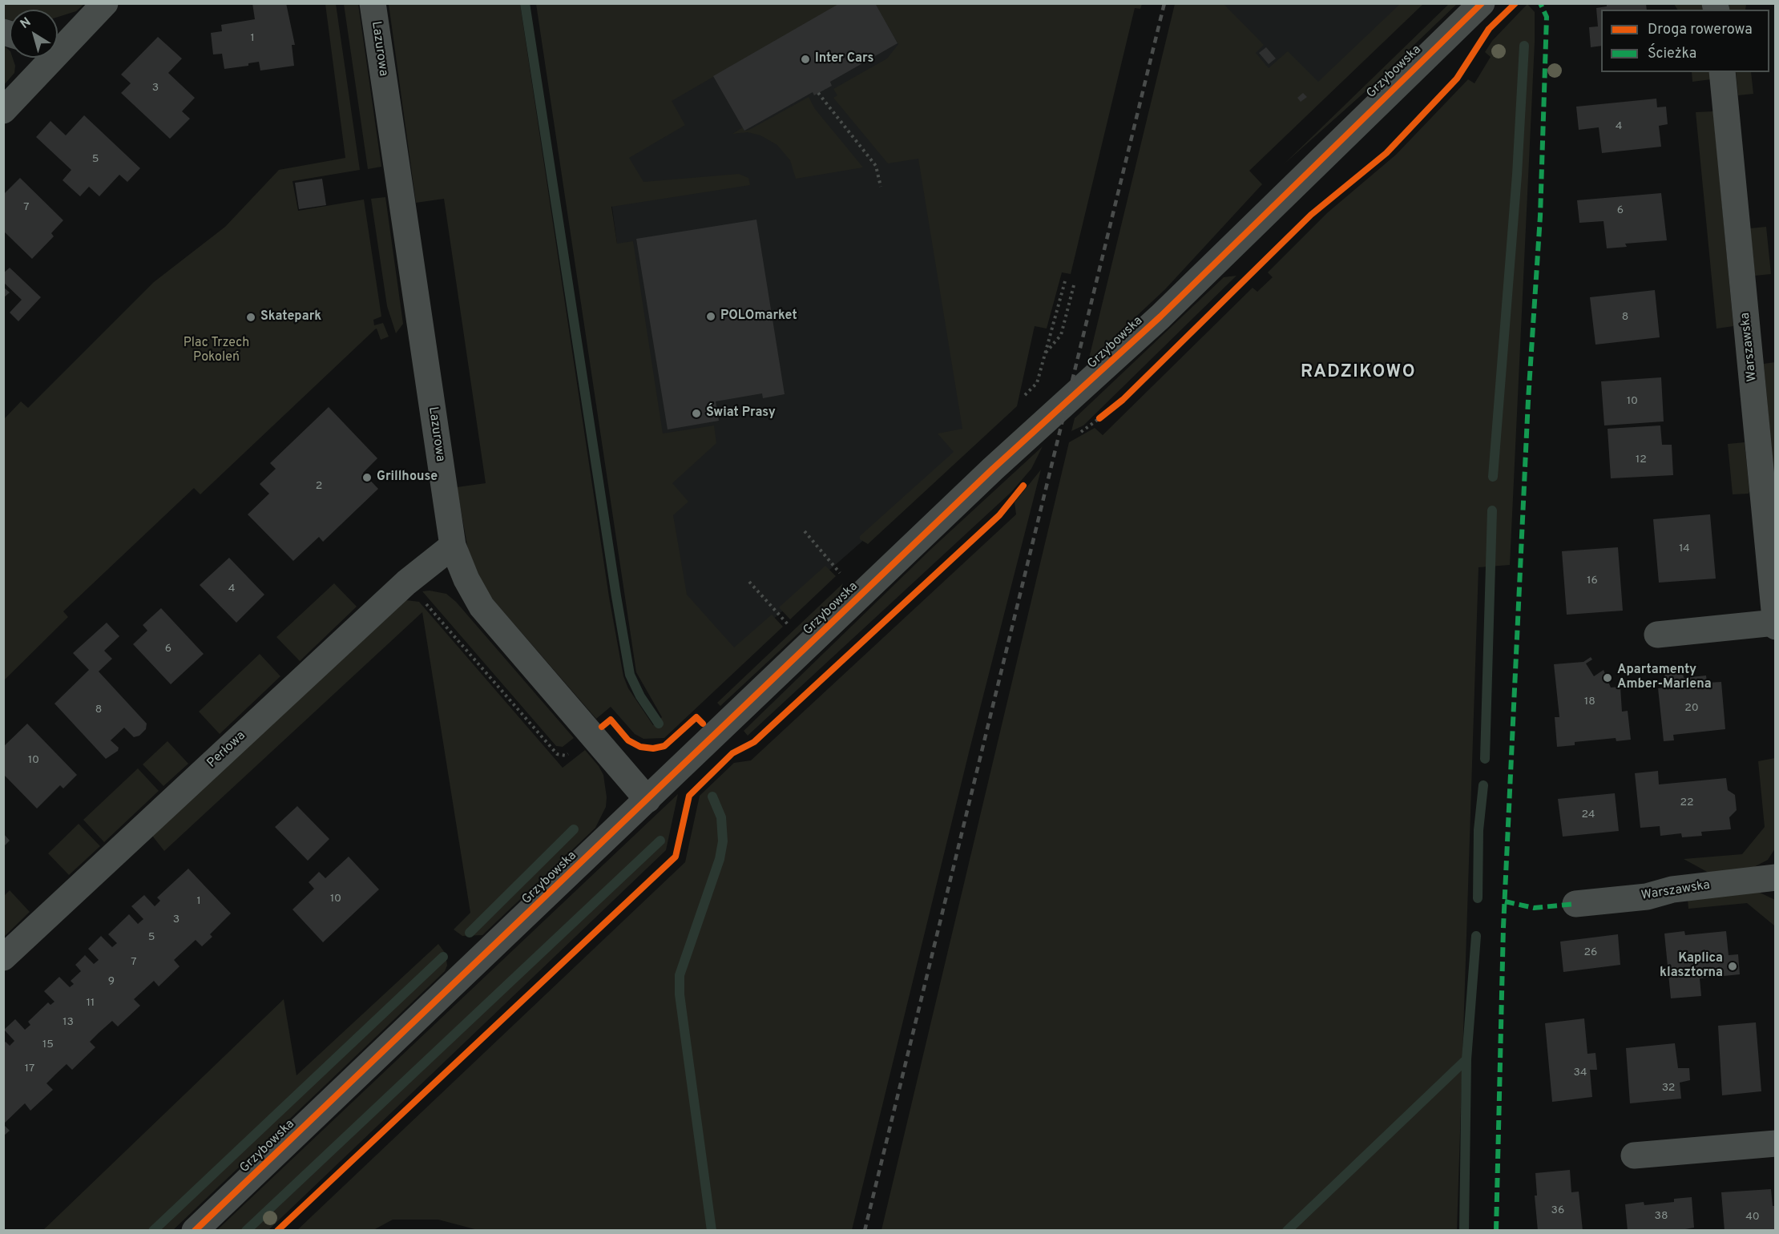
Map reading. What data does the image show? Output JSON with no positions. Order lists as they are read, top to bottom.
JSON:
{
  "streets": {
    "street": [
      "Lazurowa",
      "Grzybowska",
      "Warszawska",
      "Perłowa"
    ]
  },
  "crossings": [
    ["Lazurowa", "Grzybowska"],
    ["Lazurowa", "Perłowa"]
  ],
  "districts": ["RADZIKOWO"],
  "parks": ["Plac Trzech Pokoleń"],
  "places": [
    "Inter Cars",
    "POLOmarket",
    "Skatepark",
    "Świat Prasy",
    "Grillhouse",
    "Apartamenty Amber-Marlena",
    "Kaplica klasztorna"
  ],
  "house_numbers": [
    "1",
    "3",
    "4",
    "5",
    "7",
    "6",
    "8",
    "10",
    "12",
    "2",
    "14",
    "16",
    "4",
    "6",
    "18",
    "20",
    "8",
    "10",
    "22",
    "24",
    "10",
    "1",
    "3",
    "5",
    "26",
    "7",
    "9",
    "11",
    "13",
    "15",
    "17",
    "34",
    "32",
    "36",
    "38",
    "40"
  ],
  "legend": ["Droga rowerowa", "Ścieżka"],
  "north": "top left"
}
